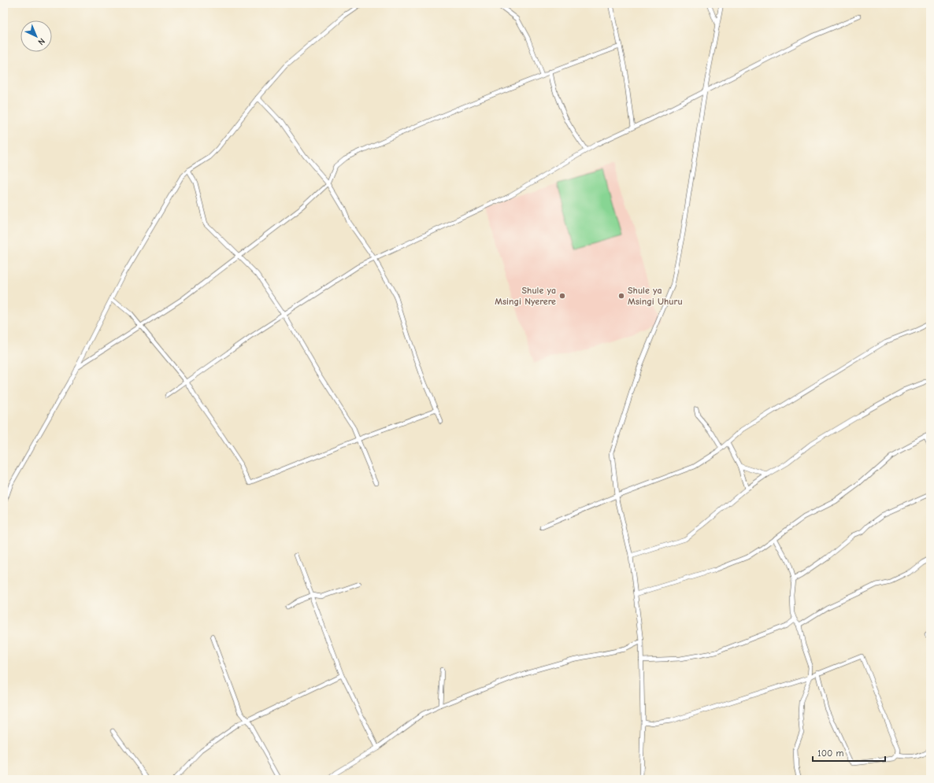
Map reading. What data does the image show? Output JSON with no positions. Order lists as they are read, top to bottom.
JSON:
{
  "places": ["Shule ya Msingi Nyerere", "Shule ya Msingi Uhuru"],
  "scale_bar": "100 m",
  "north": "bottom right"
}
